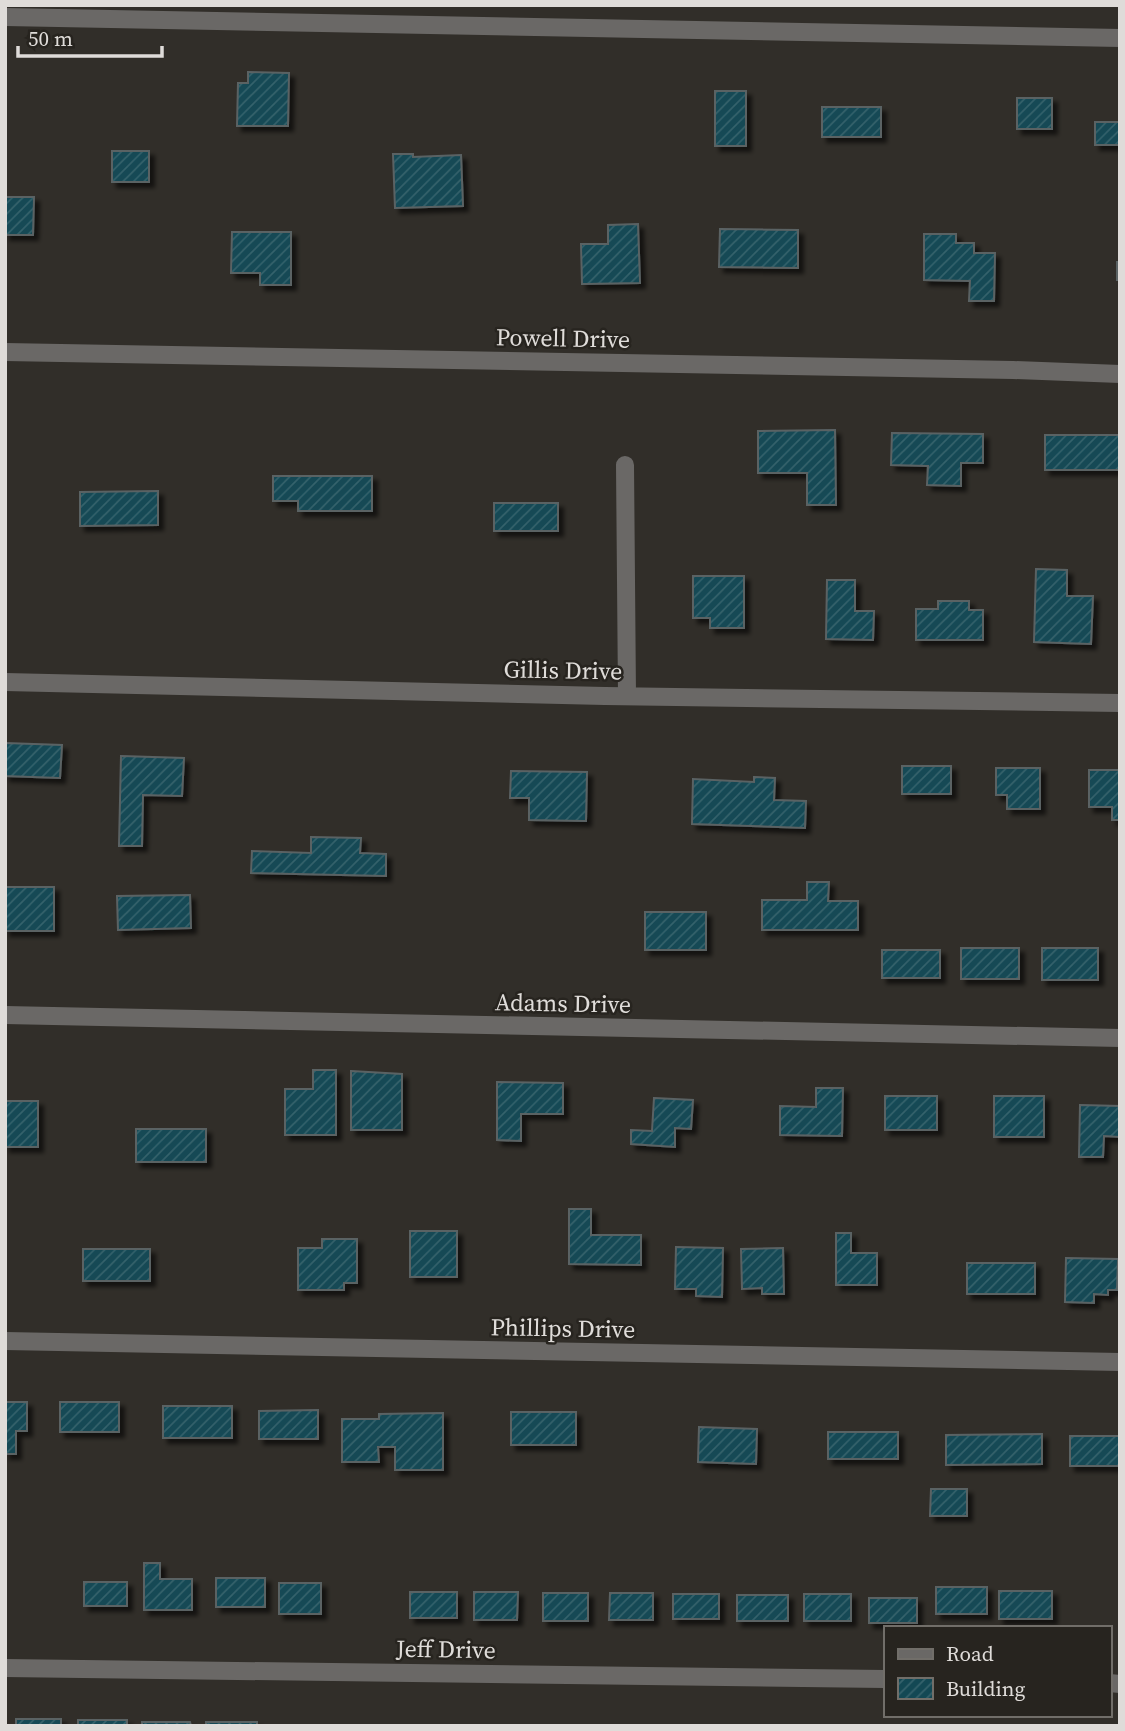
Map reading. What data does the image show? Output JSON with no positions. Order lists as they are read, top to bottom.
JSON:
{
  "streets": {
    "street": [
      "Powell Drive",
      "Gillis Drive",
      "Adams Drive",
      "Phillips Drive",
      "Jeff Drive"
    ]
  },
  "legend": ["Road", "Building"],
  "scale_bar": "50 m"
}
